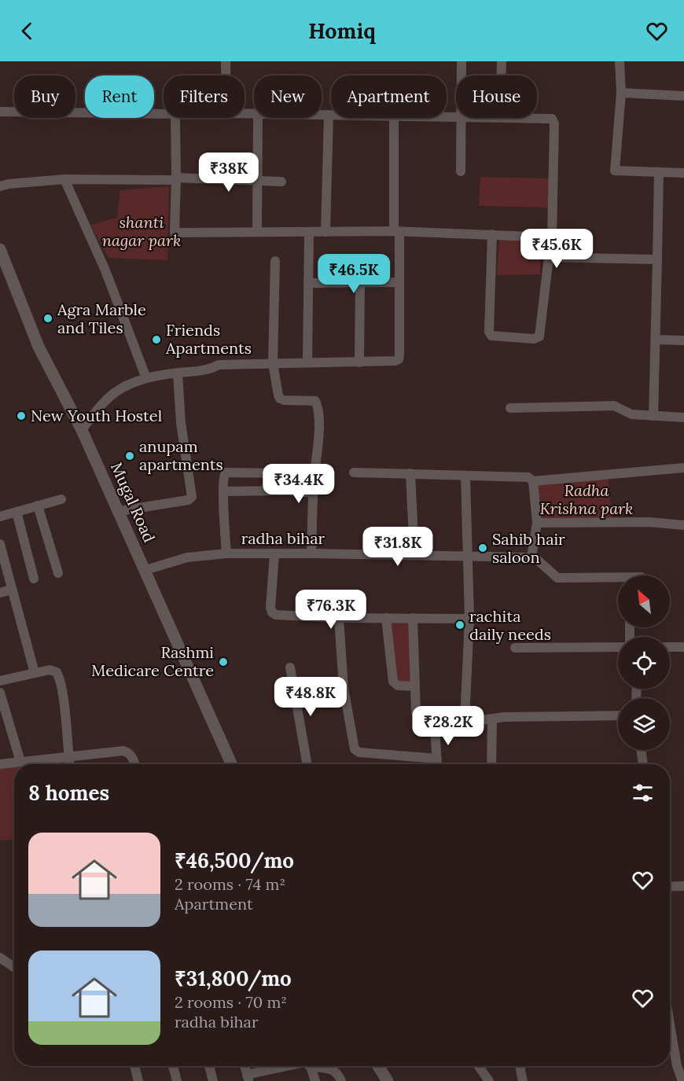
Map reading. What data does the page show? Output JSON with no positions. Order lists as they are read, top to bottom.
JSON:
{
  "streets": {
    "street": ["Mugal Road", "radha bihar"]
  },
  "crossings": [
    ["Mugal Road", "radha bihar"]
  ],
  "parks": ["shanti nagar park", "Radha Krishna park"],
  "places": [
    "Agra Marble and Tiles",
    "Friends Apartments",
    "New Youth Hostel",
    "anupam apartments",
    "Sahib hair saloon",
    "rachita daily needs",
    "Rashmi Medicare Centre"
  ],
  "north": "top left",
  "page": {
    "header": "Homiq",
    "chip": [
      "Buy",
      "Rent",
      "Filters",
      "New",
      "Apartment",
      "House"
    ],
    "price": [
      "₹38K",
      "₹45.6K",
      "₹46.5K",
      "₹34.4K",
      "₹31.8K",
      "₹76.3K",
      "₹48.8K",
      "₹28.2K"
    ],
    "heading": "8 homes",
    "list": [
      {
        "name": "₹46,500/mo",
        "note": "2 rooms · 74 m² · Apartment"
      },
      {
        "name": "₹31,800/mo",
        "note": "2 rooms · 70 m² · radha bihar"
      }
    ]
  }
}
